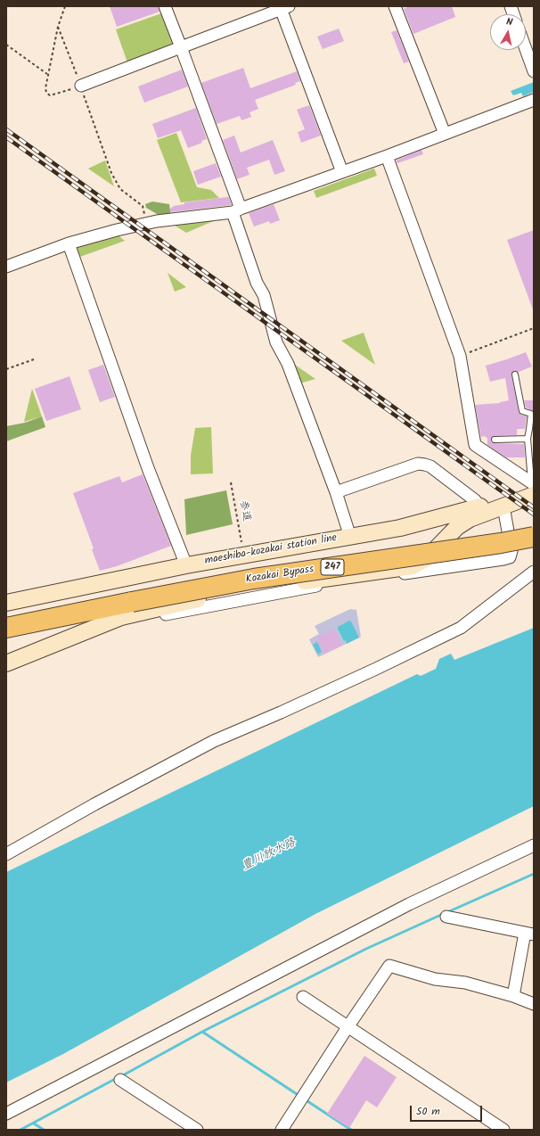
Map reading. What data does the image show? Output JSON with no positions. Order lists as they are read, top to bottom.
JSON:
{
  "streets": {
    "highway": ["247", "Kozakai Bypass"],
    "main road": ["maeshiba-kozakai station line"],
    "path": ["参道"]
  },
  "water": ["豊川放水路"],
  "scale_bar": "50 m",
  "north": "top"
}
